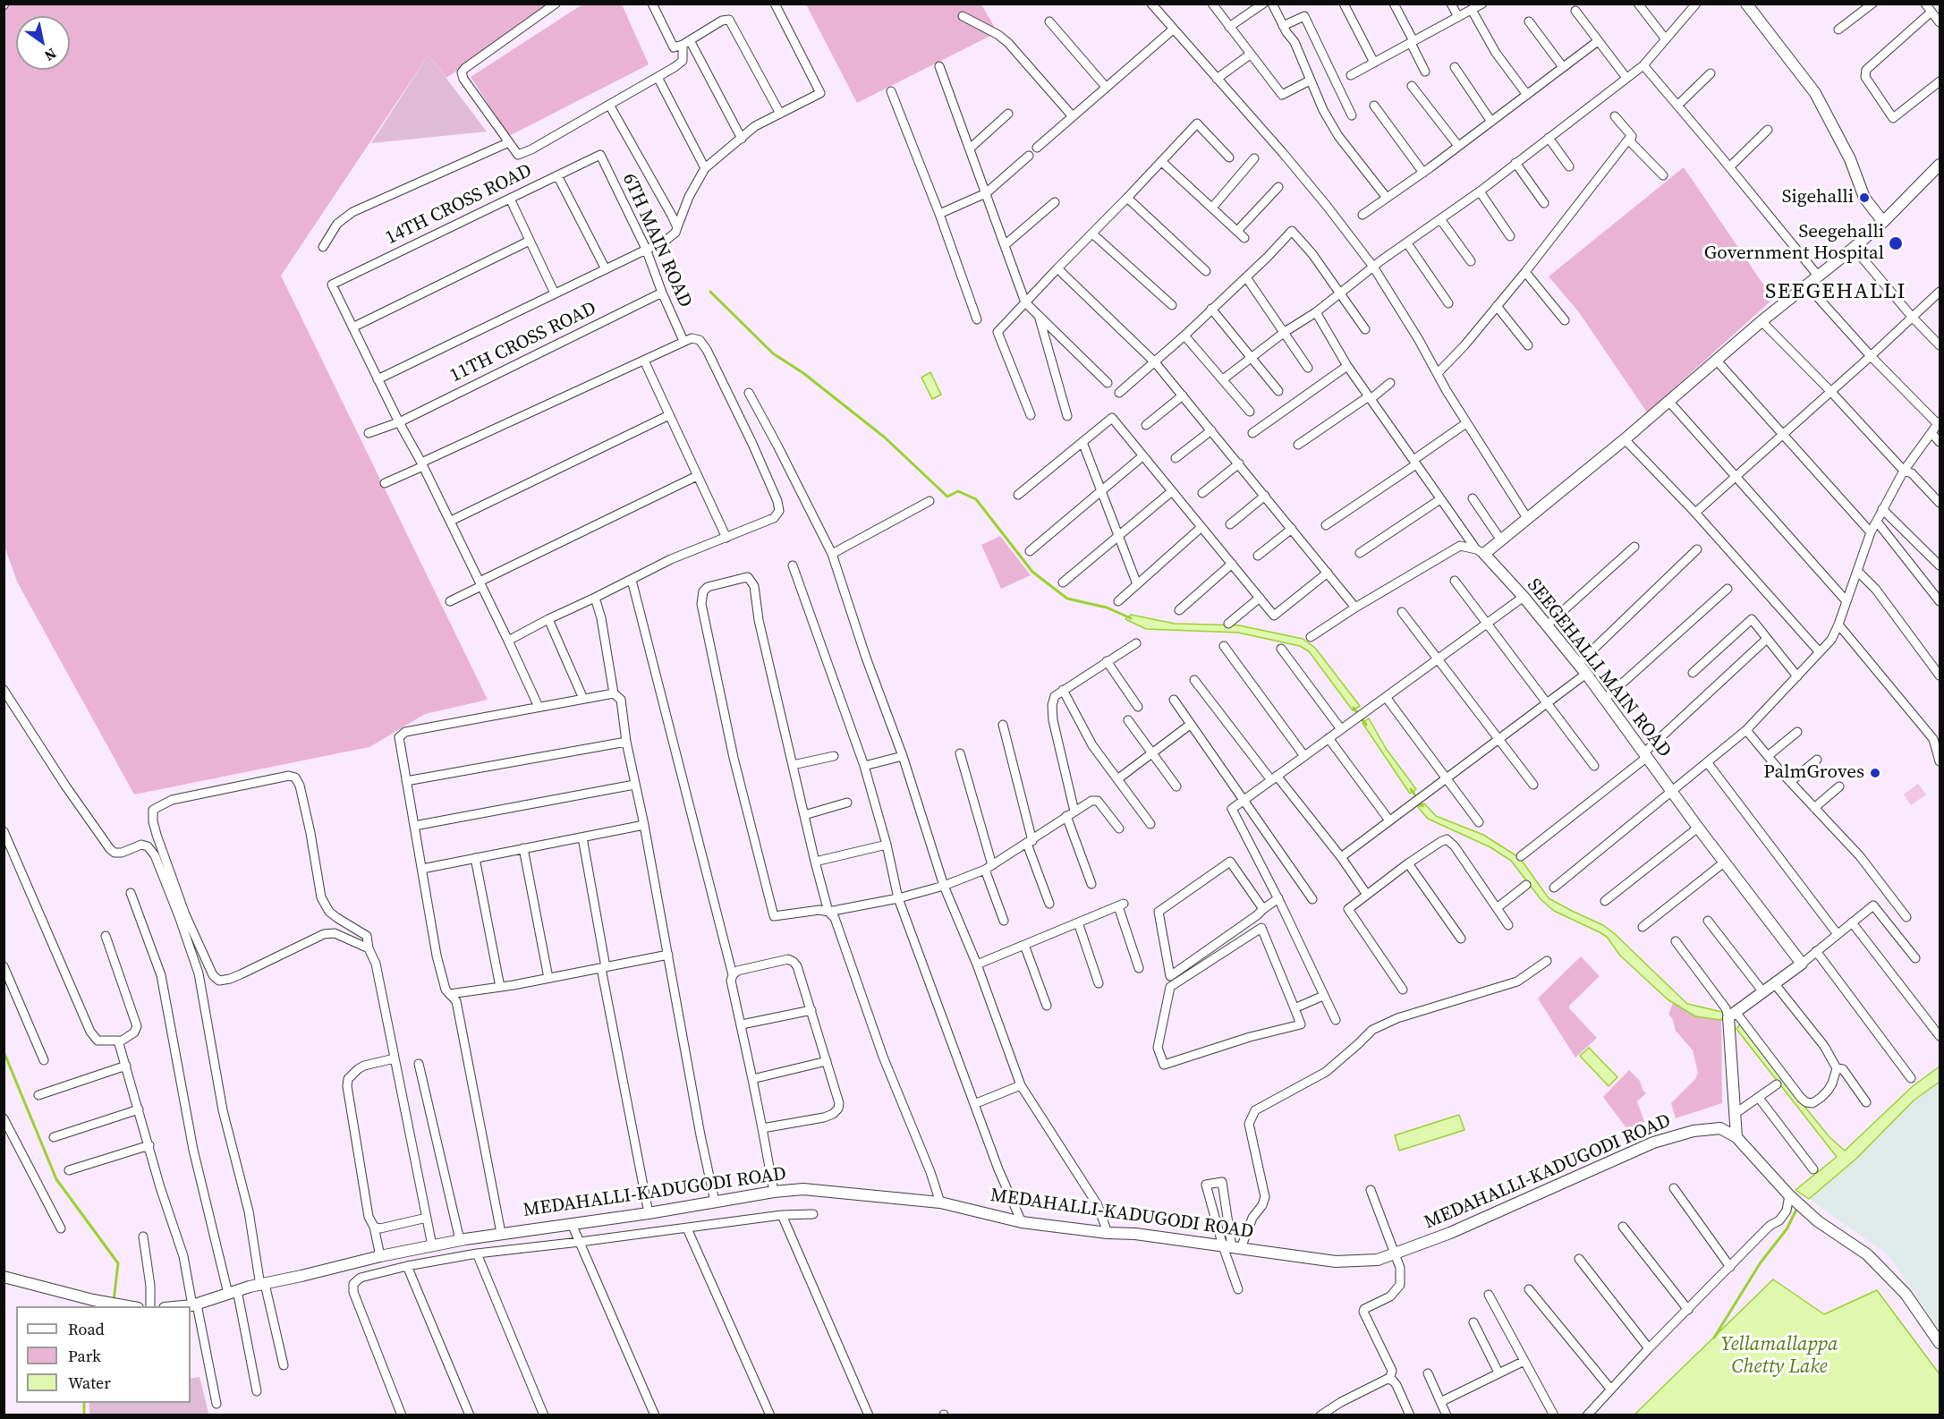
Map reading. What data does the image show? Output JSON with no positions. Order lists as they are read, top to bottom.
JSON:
{
  "streets": {
    "street": [
      "14TH CROSS ROAD",
      "6TH MAIN ROAD",
      "11TH CROSS ROAD",
      "SEEGEHALLI MAIN ROAD",
      "MEDAHALLI-KADUGODI ROAD"
    ]
  },
  "crossings": [
    ["14TH CROSS ROAD", "6TH MAIN ROAD"],
    ["6TH MAIN ROAD", "11TH CROSS ROAD"]
  ],
  "districts": ["SEEGEHALLI"],
  "water": ["Yellamallappa Chetty Lake"],
  "places": ["Sigehalli", "Seegehalli Government Hospital", "PalmGroves"],
  "legend": ["Road", "Park", "Water"],
  "north": "bottom right"
}
